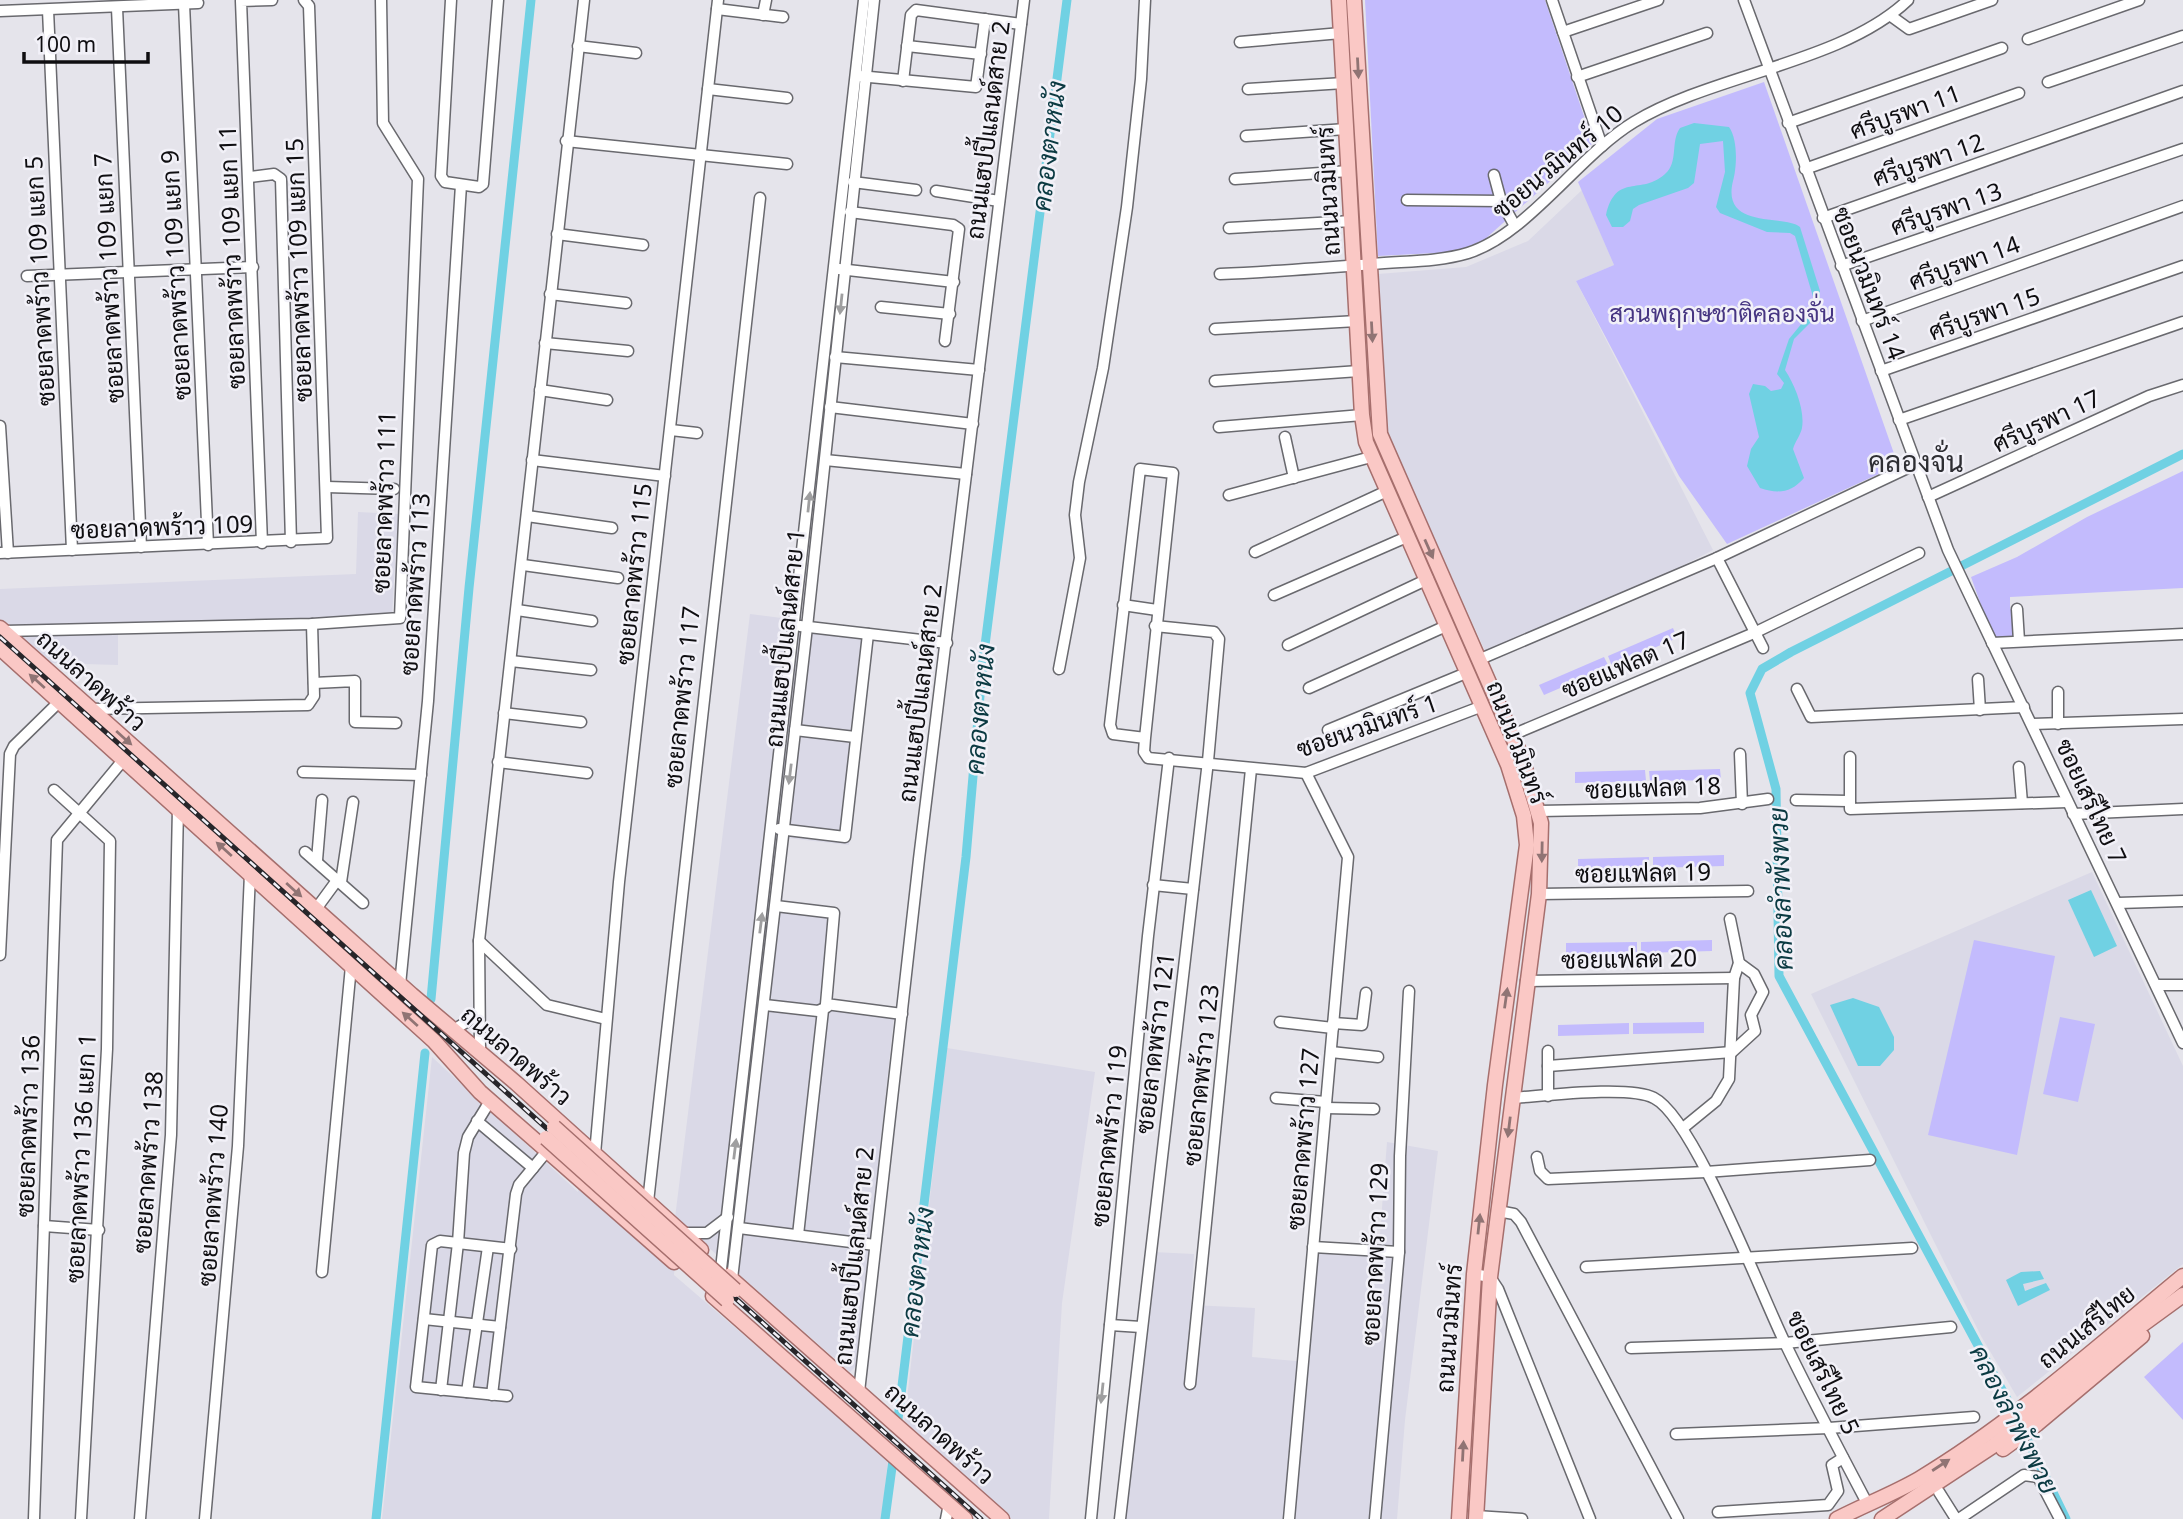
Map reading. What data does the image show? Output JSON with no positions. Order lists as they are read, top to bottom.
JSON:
{
  "streets": {
    "main road": ["ถนนนวมินทร์", "ถนนลาดพร้าว", "ถนนเสรีไทย"],
    "street": [
      "ศรีบูรพา 11",
      "ถนนแฮปปี้แลนด์สาย 2",
      "ศรีบูรพา 12",
      "ซอยนวมินทร์ 10",
      "ศรีบูรพา 13",
      "ซอยลาดพร้าว 109 แยก 11",
      "ศรีบูรพา 14",
      "ซอยลาดพร้าว 109 แยก 15",
      "ซอยลาดพร้าว 109 แยก 9",
      "ซอยลาดพร้าว 109 แยก 7",
      "ซอยลาดพร้าว 109 แยก 5",
      "ซอยนวมินทร์ 14",
      "ศรีบูรพา 15",
      "ศรีบูรพา 17",
      "ซอยลาดพร้าว 111",
      "ซอยลาดพร้าว 109",
      "ซอยลาดพร้าว 115",
      "ซอยลาดพร้าว 113",
      "ถนนแฮปปี้แลนด์สาย 1",
      "ซอยแฟลต 17",
      "ซอยลาดพร้าว 117",
      "ซอยนวมินทร์ 1",
      "ซอยแฟลต 18",
      "ซอยเสรีไทย 7",
      "ซอยแฟลต 19",
      "ซอยแฟลต 20",
      "ซอยลาดพร้าว 121",
      "ซอยลาดพร้าว 123",
      "ซอยลาดพร้าว 136",
      "ซอยลาดพร้าว 119",
      "ซอยลาดพร้าว 127",
      "ซอยลาดพร้าว 136 แยก 1",
      "ซอยลาดพร้าว 138",
      "ซอยลาดพร้าว 140",
      "ซอยลาดพร้าว 129",
      "ซอยเสรีไทย 5"
    ]
  },
  "crossings": [
    ["ศรีบูรพา 11", "ซอยนวมินทร์ 14"],
    ["ถนนแฮปปี้แลนด์สาย 2", "ถนนลาดพร้าว"],
    ["ศรีบูรพา 12", "ซอยนวมินทร์ 14"],
    ["ซอยนวมินทร์ 10", "ถนนนวมินทร์"],
    ["ซอยนวมินทร์ 10", "ซอยนวมินทร์ 14"],
    ["ถนนนวมินทร์", "ซอยแฟลต 17"],
    ["ถนนนวมินทร์", "ซอยนวมินทร์ 1"],
    ["ถนนนวมินทร์", "ซอยแฟลต 18"],
    ["ถนนนวมินทร์", "ซอยแฟลต 19"],
    ["ถนนนวมินทร์", "ซอยแฟลต 20"],
    ["ถนนนวมินทร์", "ซอยเสรีไทย 5"],
    ["ศรีบูรพา 13", "ซอยนวมินทร์ 14"],
    ["ซอยลาดพร้าว 109 แยก 11", "ซอยลาดพร้าว 109"],
    ["ศรีบูรพา 14", "ซอยนวมินทร์ 14"],
    ["ซอยลาดพร้าว 109 แยก 15", "ซอยลาดพร้าว 109"],
    ["ซอยลาดพร้าว 109 แยก 9", "ซอยลาดพร้าว 109"],
    ["ซอยลาดพร้าว 109 แยก 7", "ซอยลาดพร้าว 109"],
    ["ซอยลาดพร้าว 109 แยก 5", "ซอยลาดพร้าว 109"],
    ["ซอยนวมินทร์ 14", "ศรีบูรพา 15"],
    ["ซอยนวมินทร์ 14", "ศรีบูรพา 17"],
    ["ซอยนวมินทร์ 14", "ซอยเสรีไทย 7"],
    ["ซอยลาดพร้าว 111", "ถนนลาดพร้าว"],
    ["ซอยลาดพร้าว 115", "ถนนลาดพร้าว"],
    ["ซอยลาดพร้าว 113", "ถนนลาดพร้าว"],
    ["ถนนแฮปปี้แลนด์สาย 1", "ถนนลาดพร้าว"],
    ["ถนนลาดพร้าว", "ซอยลาดพร้าว 117"],
    ["ถนนลาดพร้าว", "ซอยลาดพร้าว 136"],
    ["ถนนลาดพร้าว", "ซอยลาดพร้าว 138"],
    ["ถนนลาดพร้าว", "ซอยลาดพร้าว 140"],
    ["ซอยนวมินทร์ 1", "ซอยลาดพร้าว 121"],
    ["ซอยนวมินทร์ 1", "ซอยลาดพร้าว 123"],
    ["ซอยนวมินทร์ 1", "ซอยลาดพร้าว 119"],
    ["ซอยนวมินทร์ 1", "ซอยลาดพร้าว 127"],
    ["ซอยลาดพร้าว 136", "ซอยลาดพร้าว 136 แยก 1"],
    ["ถนนเสรีไทย", "ซอยเสรีไทย 5"]
  ],
  "districts": ["คลองจั่น"],
  "water": ["คลองตาหนัง", "คลองลำพังพวย"],
  "parks": ["สวนพฤกษชาติคลองจั่น"],
  "scale_bar": "100 m"
}
